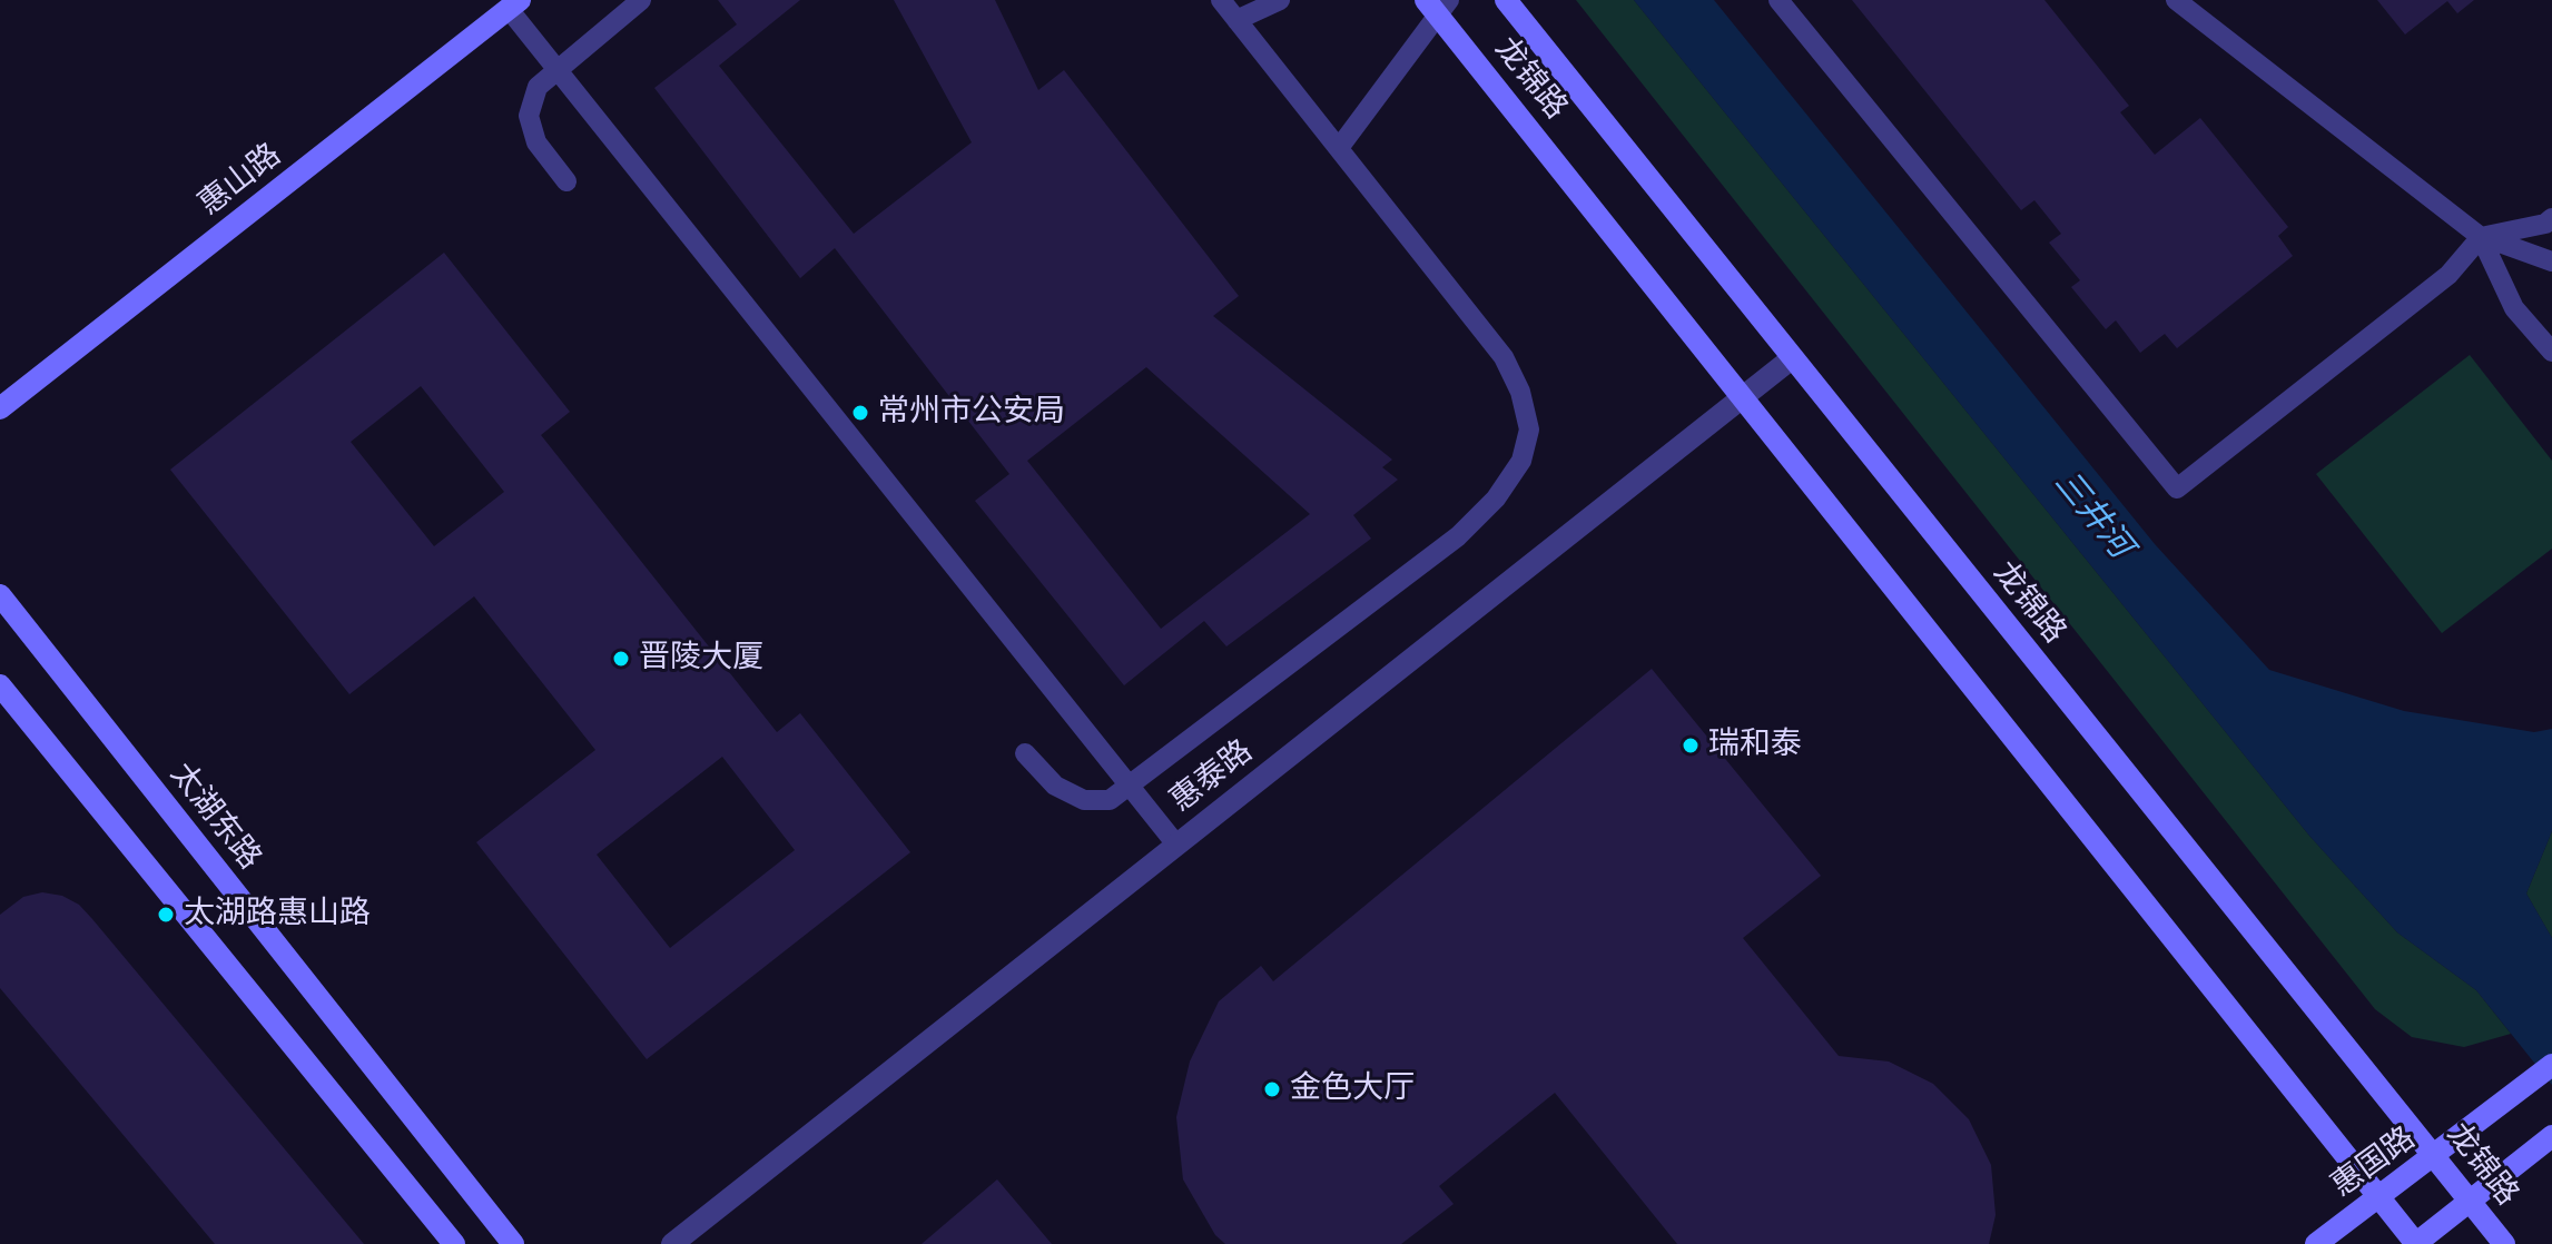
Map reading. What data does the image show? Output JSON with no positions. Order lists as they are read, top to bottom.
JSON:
{
  "streets": {
    "main road": [
      "龙锦路",
      "惠山路",
      "太湖东路",
      "惠国路"
    ],
    "street": ["惠泰路"]
  },
  "crossings": [
    ["龙锦路", "惠泰路"],
    ["龙锦路", "惠国路"]
  ],
  "water": ["三井河"],
  "places": [
    "常州市公安局",
    "晋陵大厦",
    "瑞和泰",
    "太湖路惠山路",
    "金色大厅"
  ]
}
